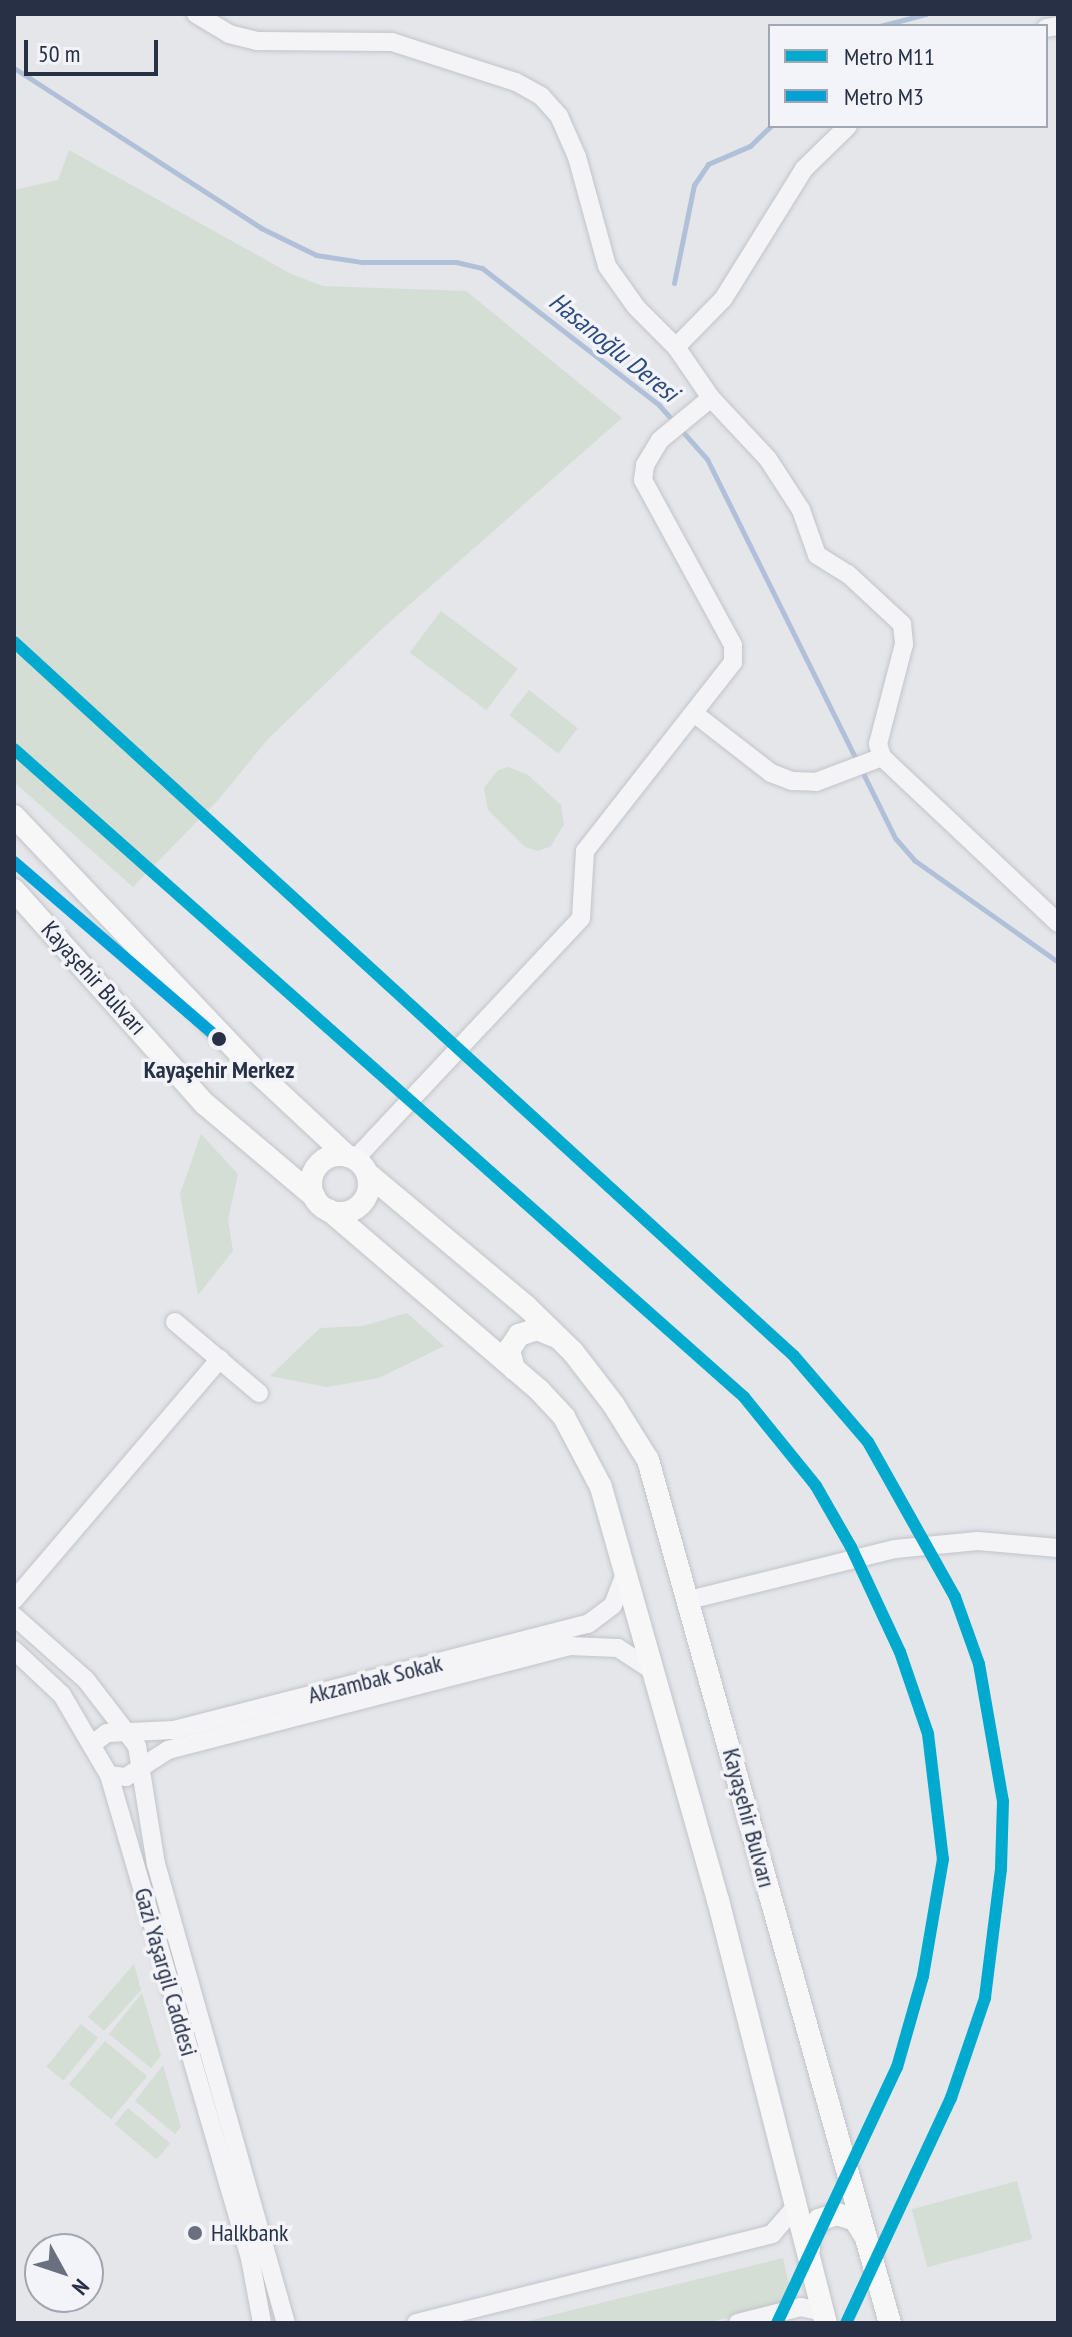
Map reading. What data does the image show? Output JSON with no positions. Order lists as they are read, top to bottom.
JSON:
{
  "streets": {
    "main road": ["Kayaşehir Bulvarı"],
    "street": ["Akzambak Sokak", "Gazi Yaşargil Caddesi"]
  },
  "crossings": [
    ["Kayaşehir Bulvarı", "Akzambak Sokak"],
    ["Akzambak Sokak", "Gazi Yaşargil Caddesi"]
  ],
  "water": ["Hasanoğlu Deresi"],
  "places": ["Kayaşehir Merkez", "Halkbank"],
  "lines": ["metro line M11", "metro line M3"],
  "legend": ["Metro M11", "Metro M3"],
  "scale_bar": "50 m",
  "north": "bottom right"
}
